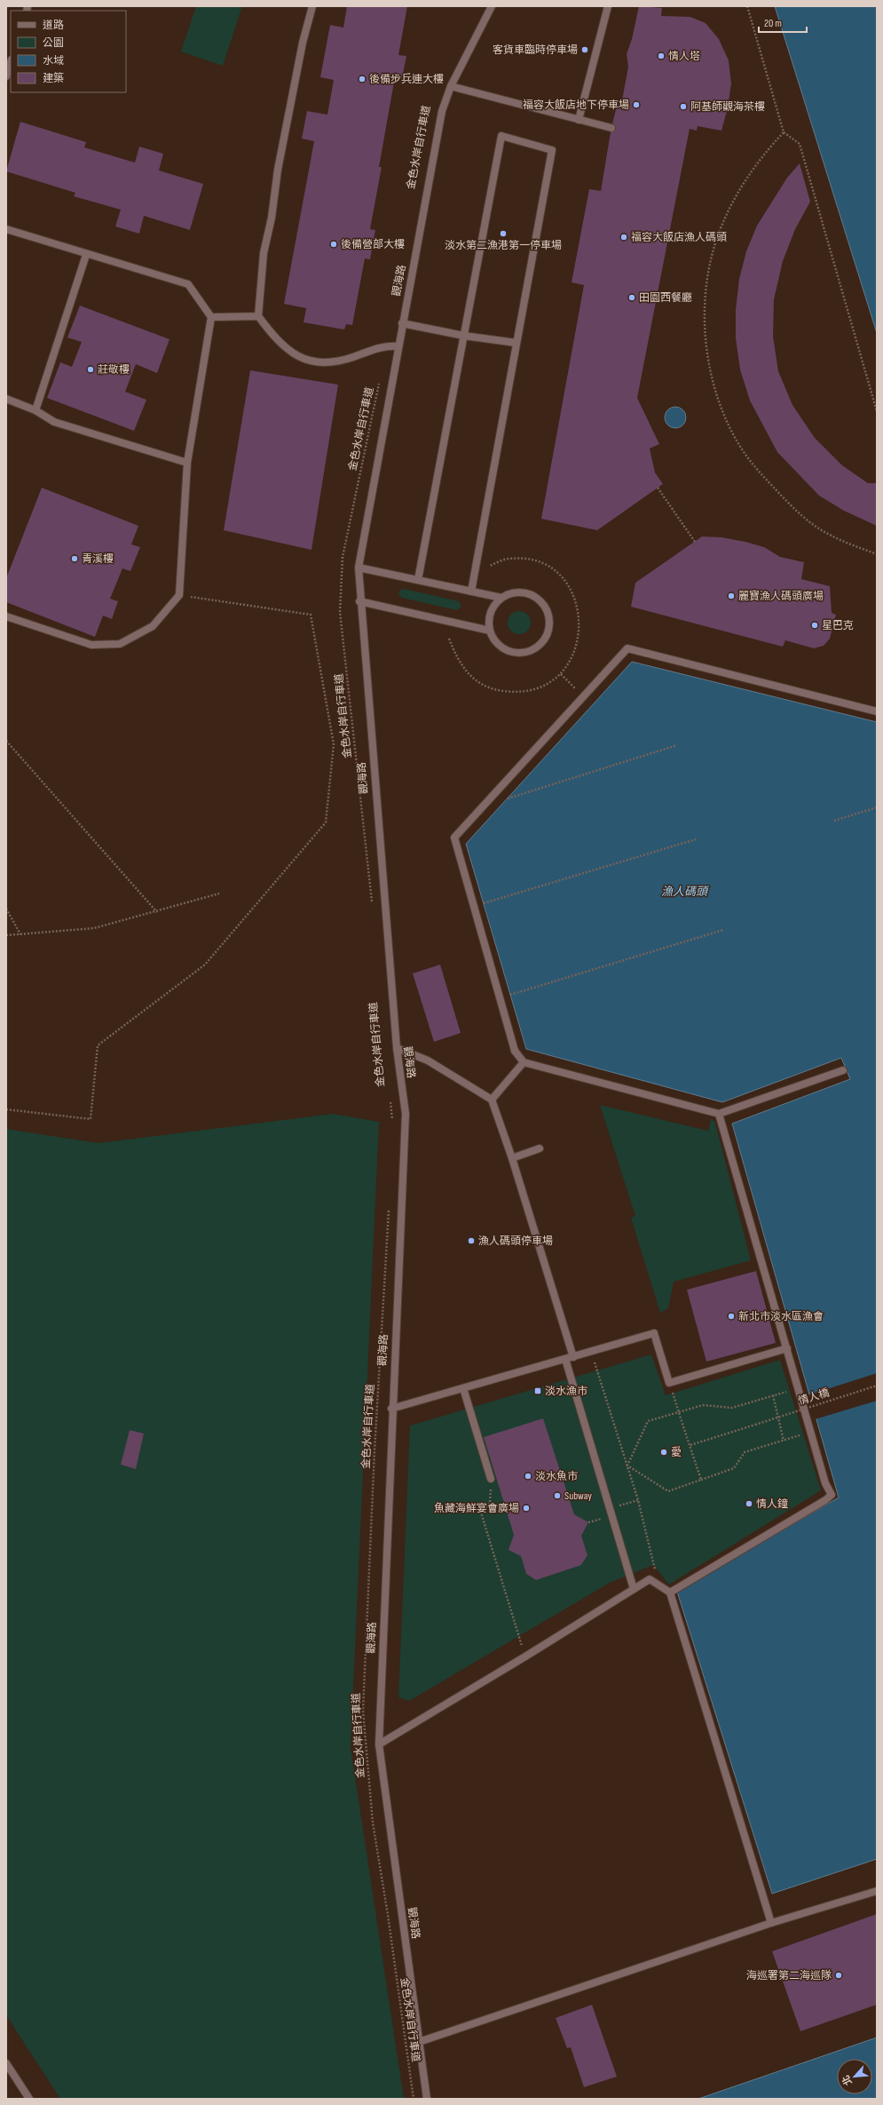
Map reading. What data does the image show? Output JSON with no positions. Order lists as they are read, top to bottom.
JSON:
{
  "streets": {
    "street": ["觀海路"],
    "path": ["金色水岸自行車道", "情人橋"]
  },
  "water": ["漁人碼頭"],
  "places": {
    "other": [
      "客貨車臨時停車場",
      "情人塔",
      "後備步兵連大樓",
      "福容大飯店地下停車場",
      "阿基師觀海茶樓",
      "淡水第二漁港第一停車場",
      "福容大飯店漁人碼頭",
      "後備營部大樓",
      "田園西餐廳",
      "莊敬樓",
      "青溪樓",
      "麗寶漁人碼頭廣場",
      "星巴克",
      "漁人碼頭停車場",
      "新北市淡水區漁會",
      "愛",
      "淡水魚市",
      "Subway",
      "情人鐘",
      "魚藏海鮮宴會廣場",
      "海巡署第二海巡隊"
    ],
    "transit": ["淡水漁市"]
  },
  "legend": [
    "道路",
    "公園",
    "水域",
    "建築"
  ],
  "scale_bar": "20 m",
  "north": "bottom left"
}
